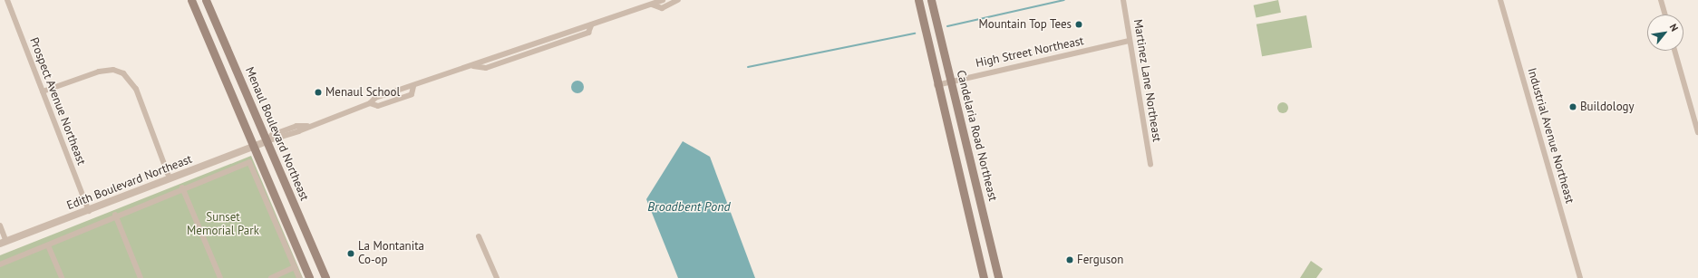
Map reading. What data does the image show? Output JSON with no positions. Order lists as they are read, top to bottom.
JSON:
{
  "streets": {
    "main road": ["Menaul Boulevard Northeast", "Candelaria Road Northeast"],
    "street": [
      "High Street Northeast",
      "Martinez Lane Northeast",
      "Prospect Avenue Northeast",
      "Industrial Avenue Northeast",
      "Edith Boulevard Northeast"
    ]
  },
  "crossings": [
    ["High Street Northeast", "Martinez Lane Northeast"],
    ["High Street Northeast", "Candelaria Road Northeast"],
    ["Prospect Avenue Northeast", "Edith Boulevard Northeast"],
    ["Menaul Boulevard Northeast", "Edith Boulevard Northeast"]
  ],
  "water": ["Broadbent Pond"],
  "parks": ["Sunset Memorial Park"],
  "places": [
    "Mountain Top Tees",
    "Menaul School",
    "Buildology",
    "La Montanita Co-op",
    "Ferguson"
  ],
  "north": "top right"
}
